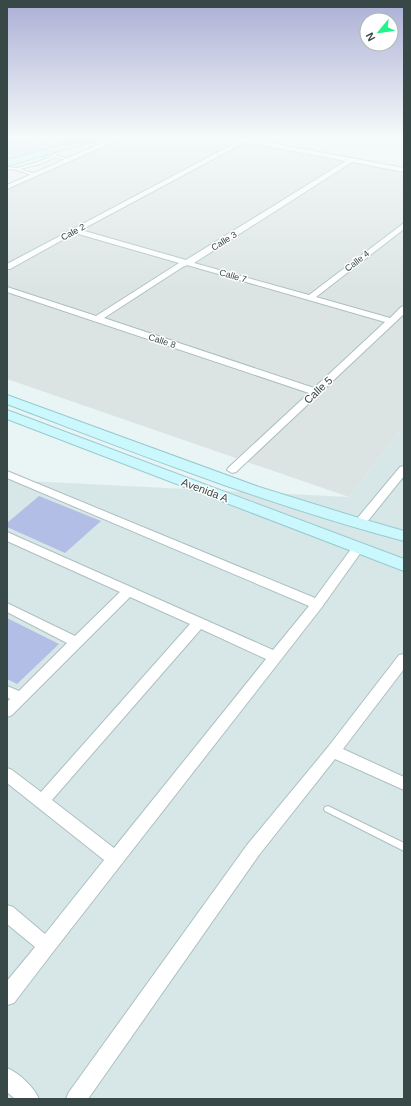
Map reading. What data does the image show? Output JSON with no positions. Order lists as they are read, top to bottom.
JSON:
{
  "streets": {
    "street": [
      "Cale 2",
      "Calle 3",
      "Calle 4",
      "Calle 7",
      "Calle 8",
      "Calle 5",
      "Avenida A"
    ]
  },
  "crossings": [
    ["Cale 2", "Calle 7"],
    ["Calle 3", "Calle 7"],
    ["Calle 3", "Calle 8"],
    ["Calle 4", "Calle 7"],
    ["Calle 7", "Calle 5"],
    ["Calle 8", "Calle 5"]
  ],
  "north": "bottom left"
}
